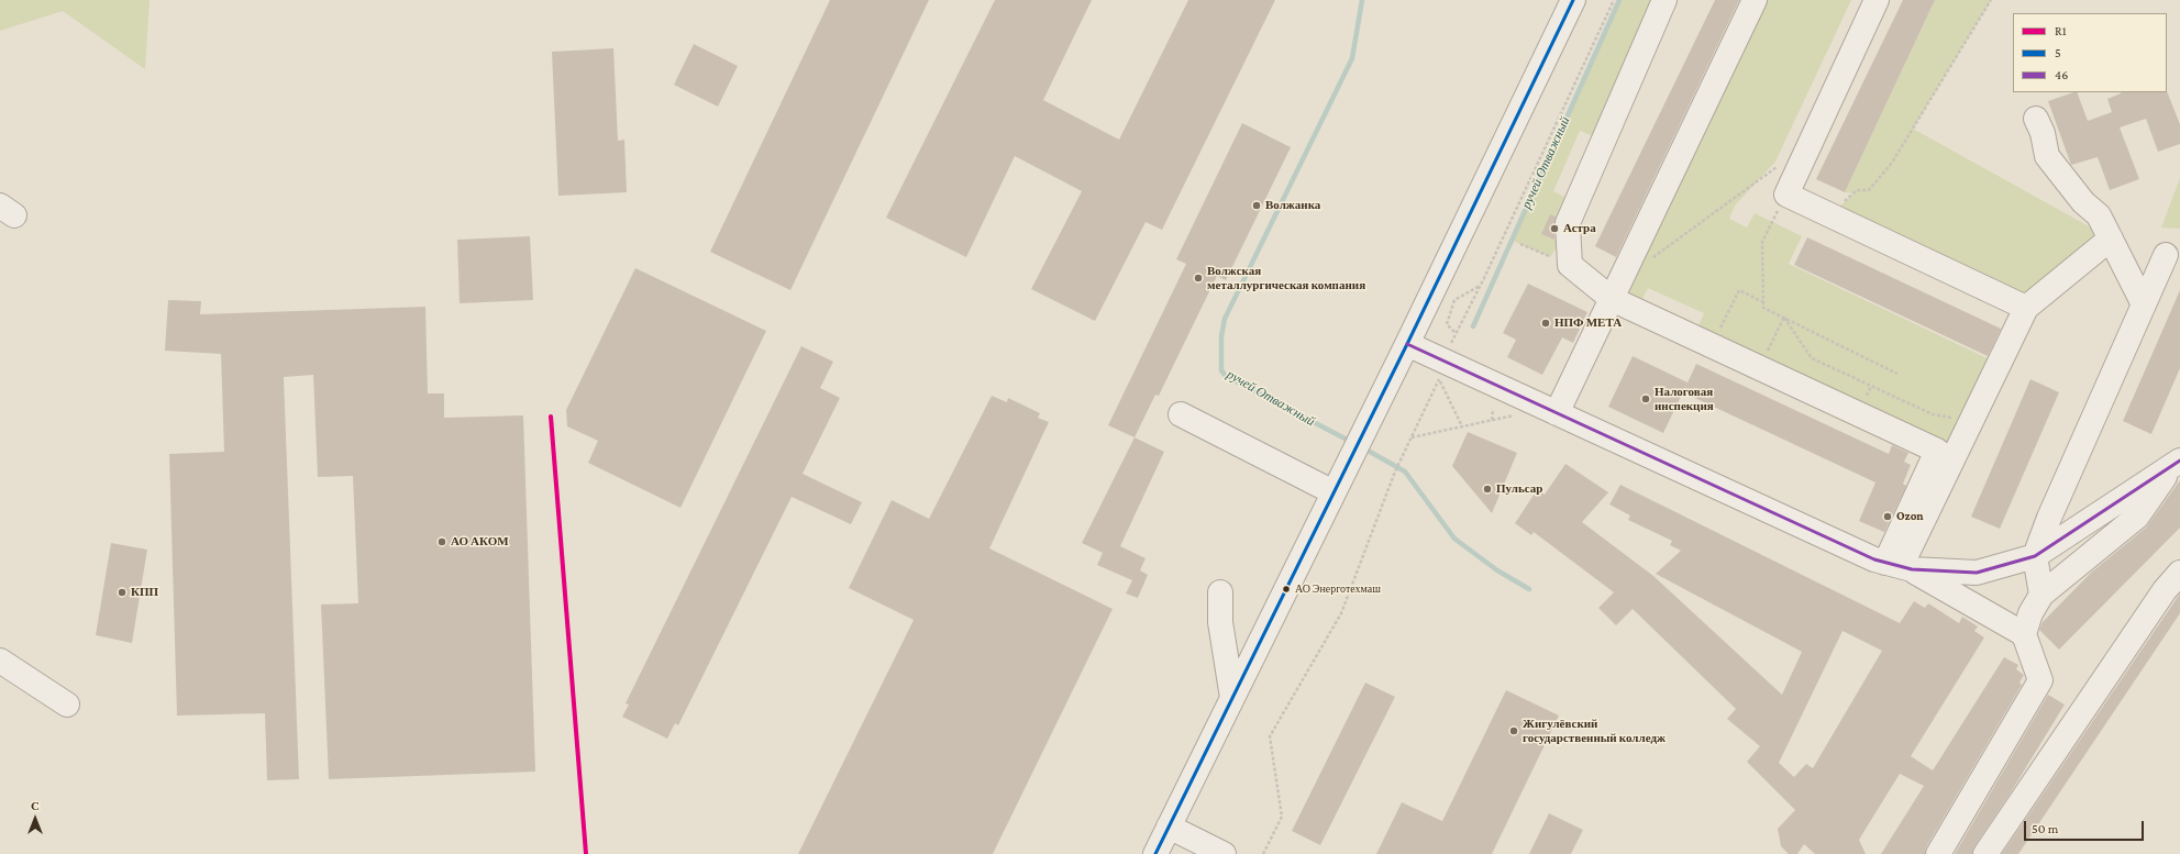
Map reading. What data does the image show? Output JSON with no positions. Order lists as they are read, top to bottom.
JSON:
{
  "water": ["ручей Отважный"],
  "places": [
    "Волжанка",
    "Астра",
    "Волжская металлургическая компания",
    "НПФ МЕТА",
    "Налоговая инспекция",
    "Пульсар",
    "Ozon",
    "АО АКОМ",
    "АО Энерготехмаш",
    "КПП",
    "Жигулёвский государственный колледж"
  ],
  "lines": ["transit line 5", "transit line 46", "transit line R1"],
  "legend": ["R1", "5", "46"],
  "scale_bar": "50 m",
  "north": "top"
}
